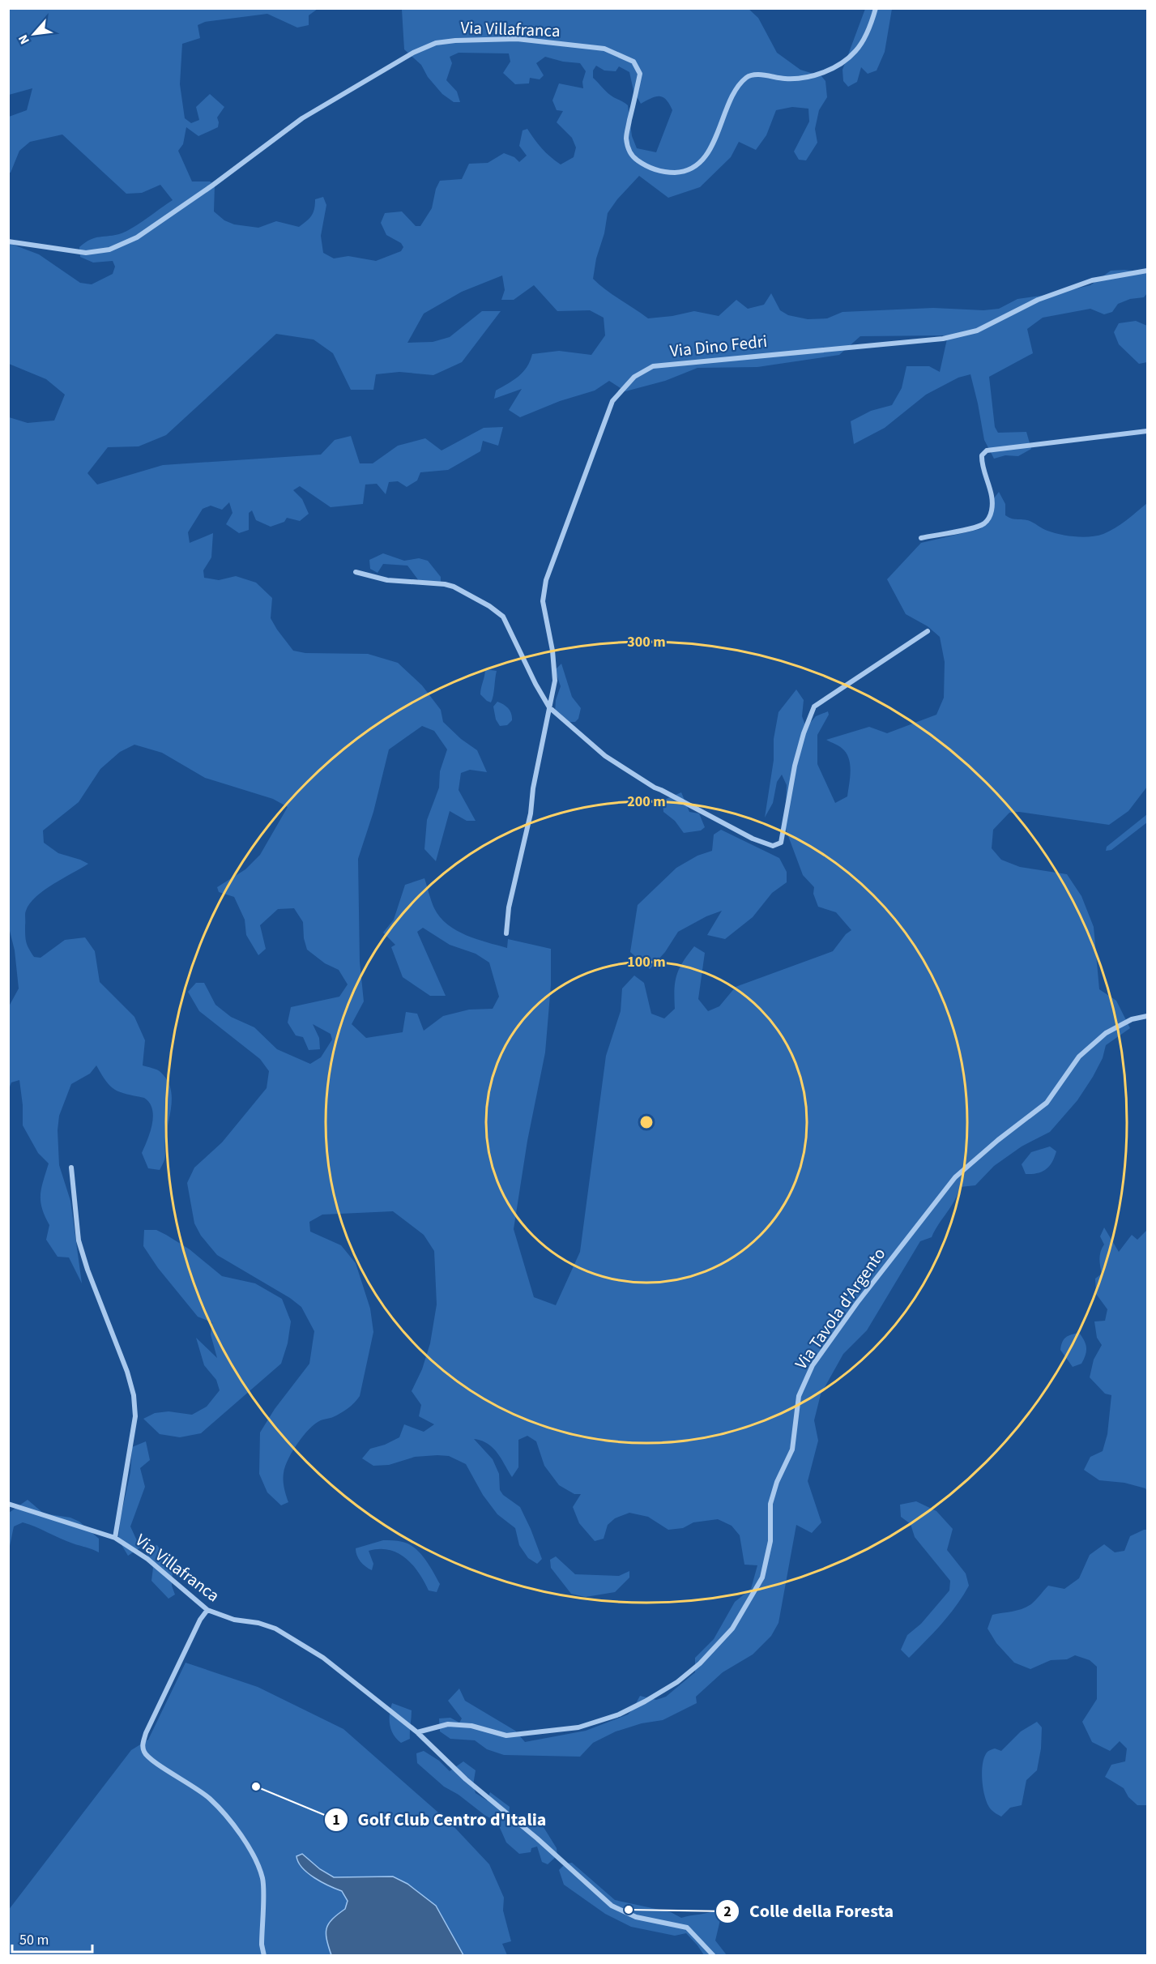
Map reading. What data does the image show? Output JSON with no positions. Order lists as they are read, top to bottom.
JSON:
{
  "streets": {
    "street": ["Via Villafranca", "Via Dino Fedri", "Via Tavola d'Argento"]
  },
  "crossings": [
    ["Via Villafranca", "Via Tavola d'Argento"]
  ],
  "places": ["Golf Club Centro d'Italia", "Colle della Foresta"],
  "scale_bar": "50 m",
  "north": "bottom left",
  "rings": ["300 m", "200 m", "100 m"]
}
